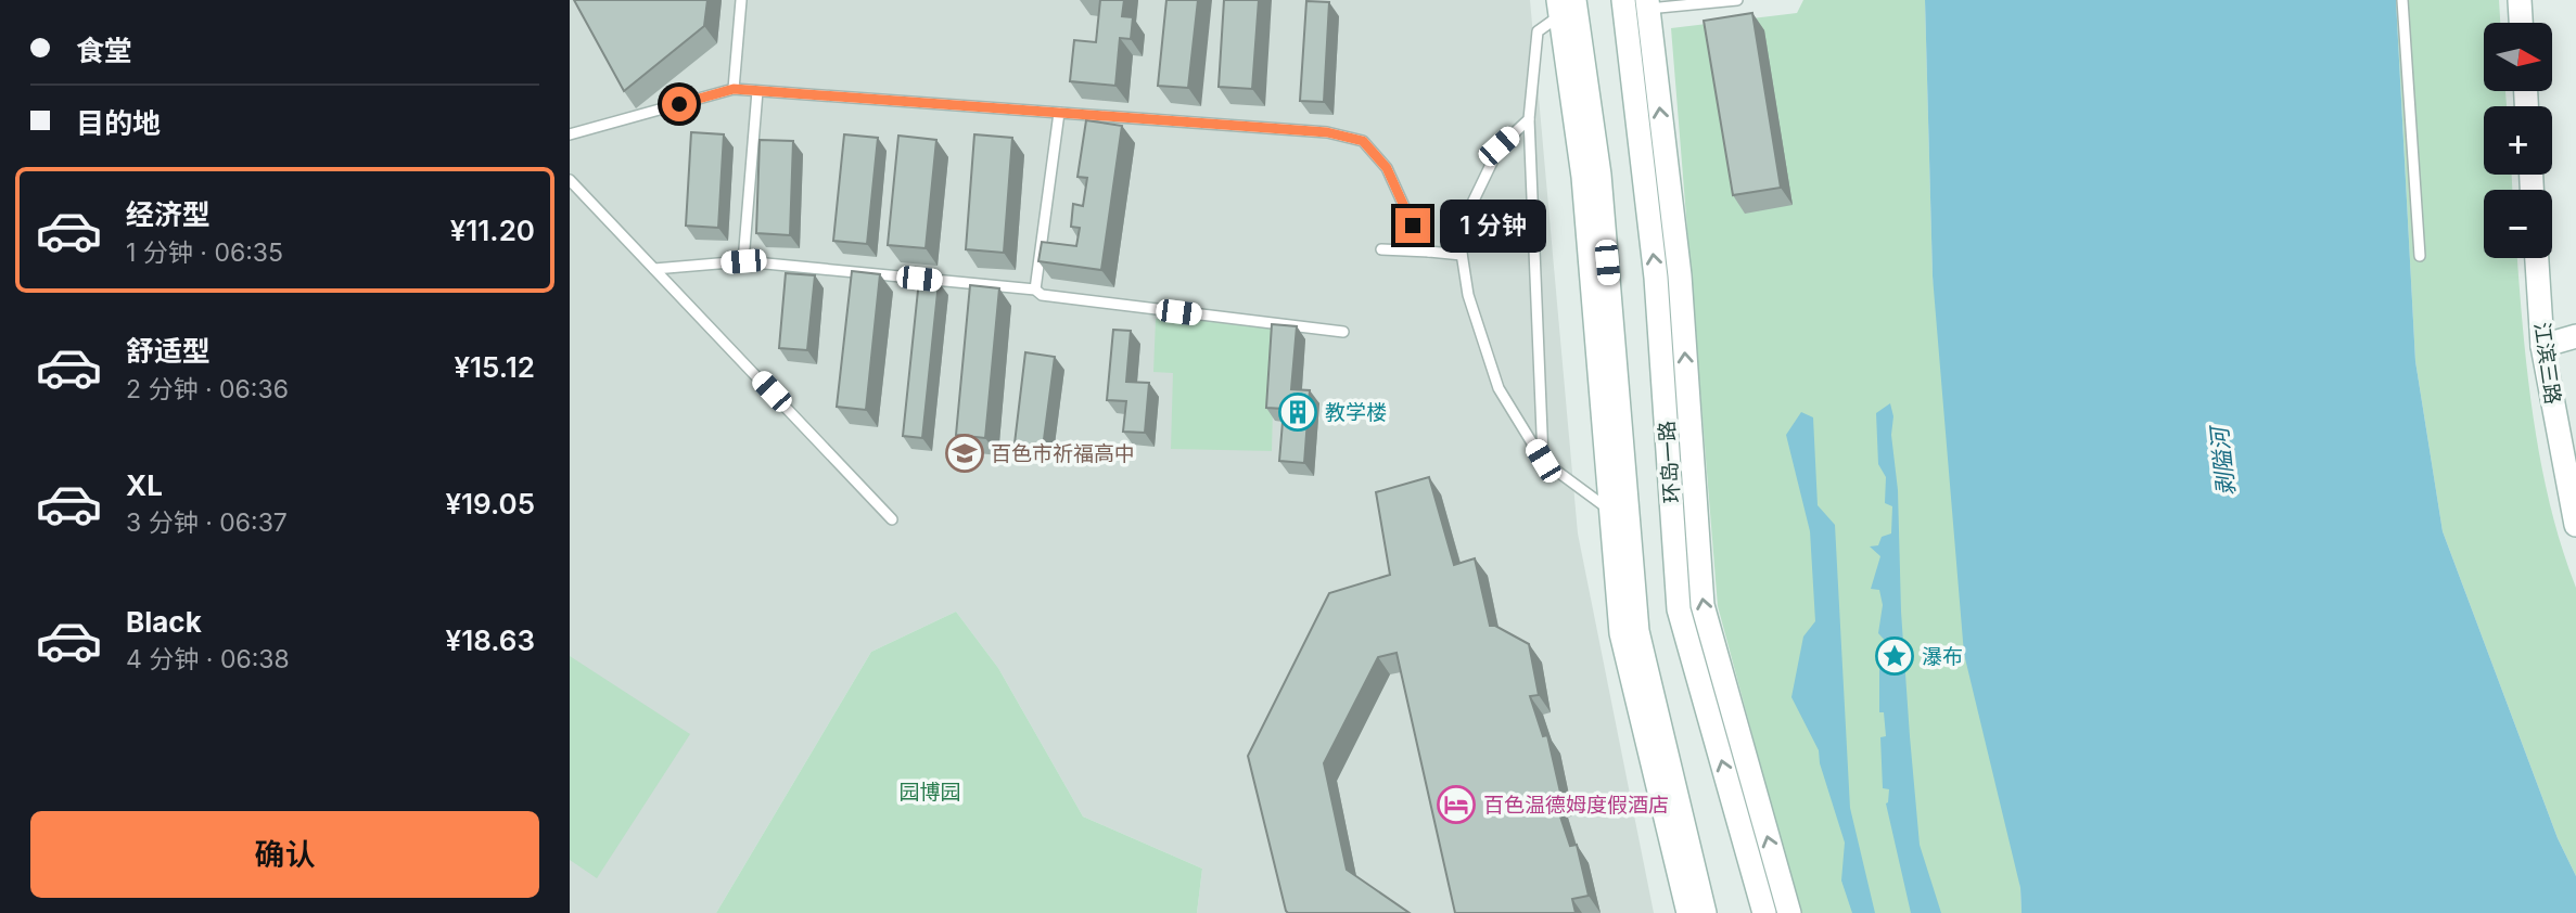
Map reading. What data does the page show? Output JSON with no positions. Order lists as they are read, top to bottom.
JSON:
{
  "streets": {
    "main road": ["江滨三路", "环岛一路"]
  },
  "water": ["剥隘河"],
  "parks": ["园博园"],
  "places": {
    "building": ["教学楼"],
    "school or university": ["百色市祈福高中"],
    "place": ["瀑布"],
    "hotel": ["百色温德姆度假酒店"]
  },
  "north": "right",
  "page": {
    "banner": ["食堂", "目的地"],
    "map_buttons": ["+", "−"],
    "list": [
      {
        "name": "经济型",
        "note": "1 分钟 · 06:35",
        "value": "¥11.20"
      },
      {
        "name": "舒适型",
        "note": "2 分钟 · 06:36",
        "value": "¥15.12"
      },
      {
        "name": "XL",
        "note": "3 分钟 · 06:37",
        "value": "¥19.05"
      },
      {
        "name": "Black",
        "note": "4 分钟 · 06:38",
        "value": "¥18.63"
      }
    ],
    "bubble": "1 分钟",
    "buttons": "确认"
  }
}
